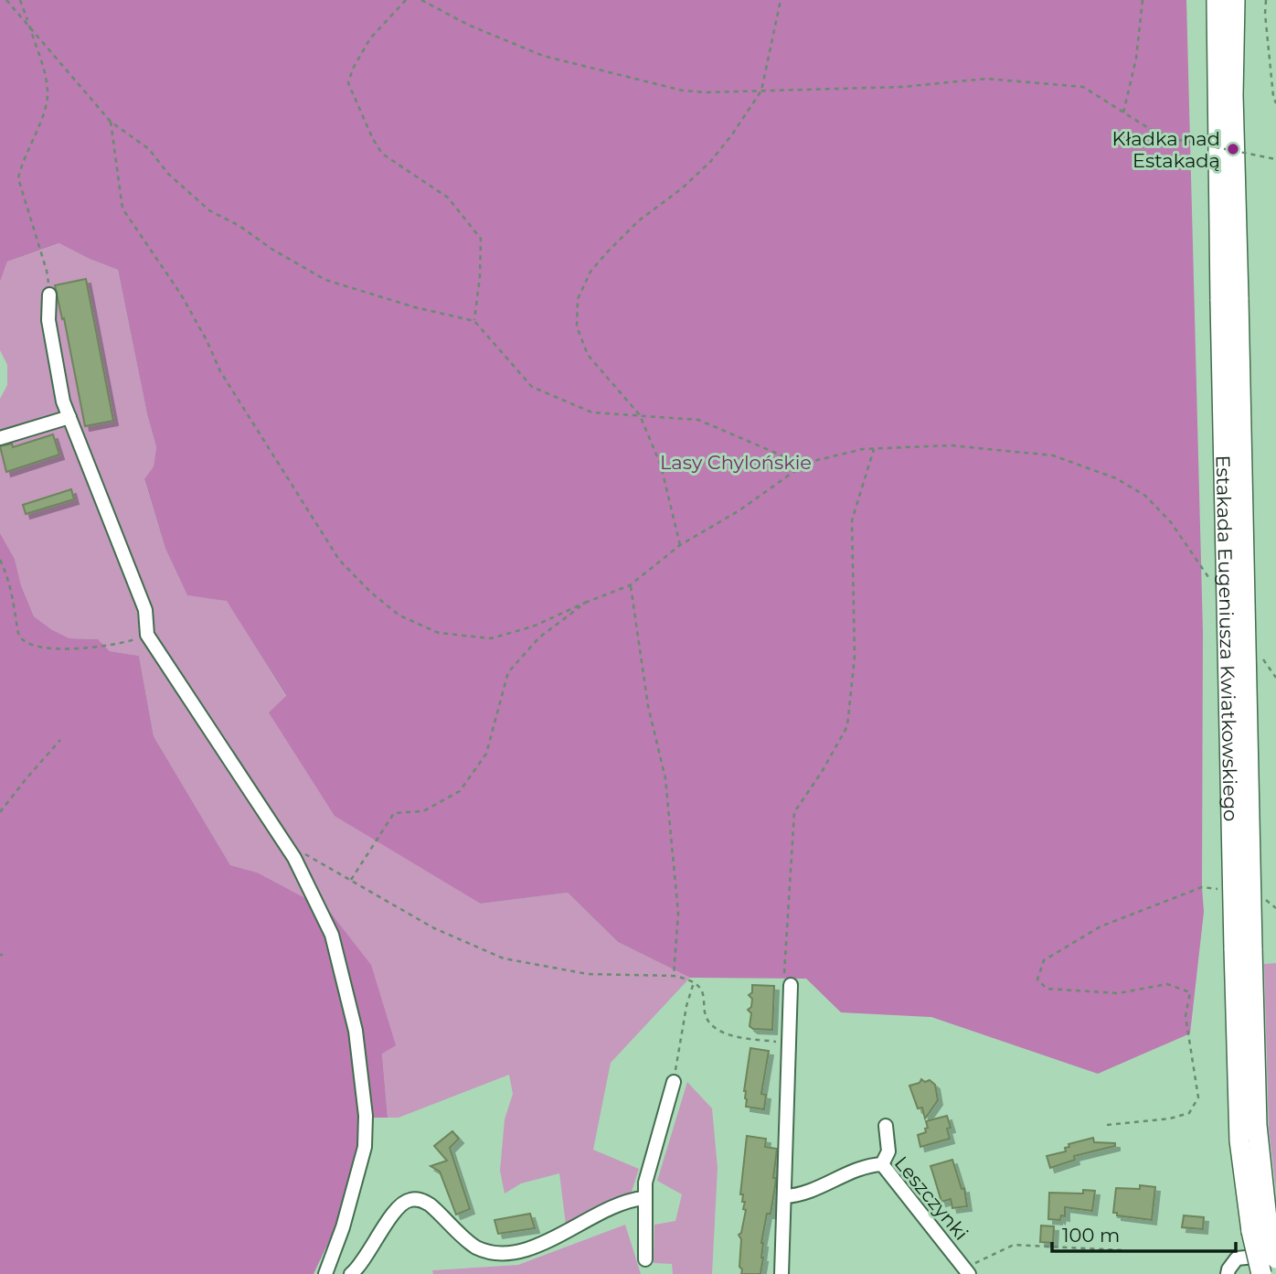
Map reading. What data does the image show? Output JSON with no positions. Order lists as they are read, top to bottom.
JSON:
{
  "streets": {
    "highway": ["Estakada Eugeniusza Kwiatkowskiego"],
    "street": ["Leszczynki"]
  },
  "parks": ["Lasy Chylońskie"],
  "places": ["Kładka nad Estakadą"],
  "scale_bar": "100 m"
}
